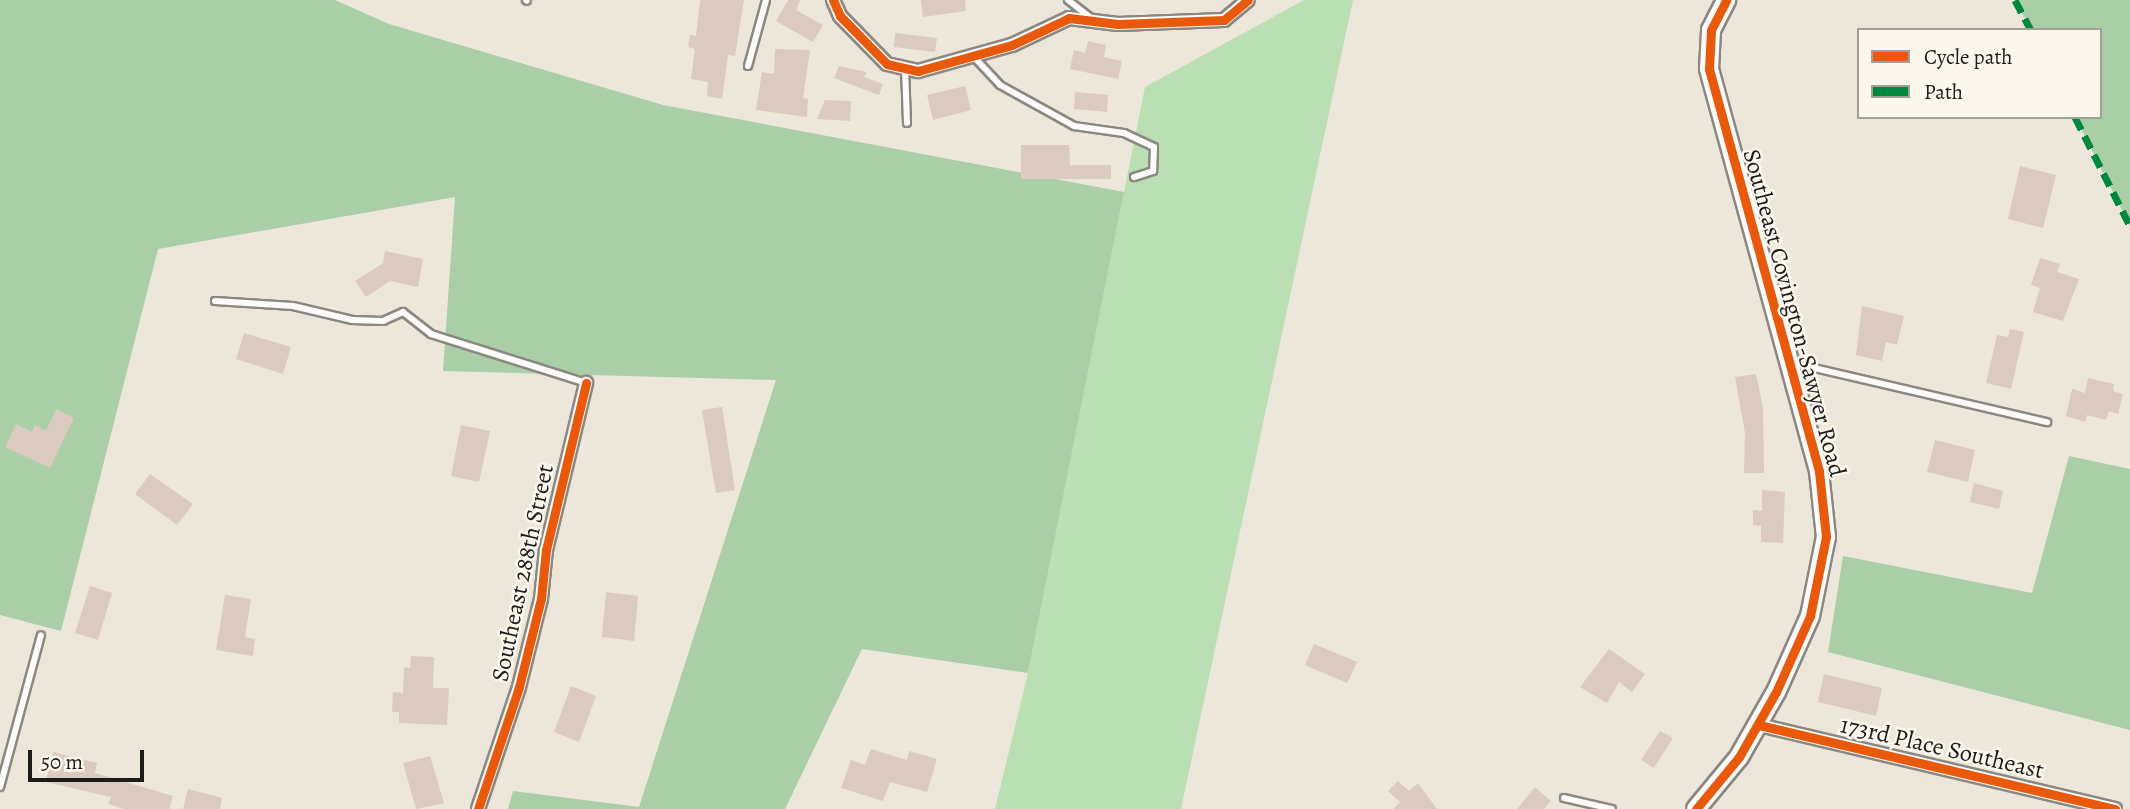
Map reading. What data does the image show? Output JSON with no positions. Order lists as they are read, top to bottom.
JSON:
{
  "streets": {
    "street": ["Southeast Covington-Sawyer Road", "Southeast 288th Street", "173rd Place Southeast"]
  },
  "crossings": [
    ["Southeast Covington-Sawyer Road", "173rd Place Southeast"]
  ],
  "legend": ["Cycle path", "Path"],
  "scale_bar": "50 m"
}
